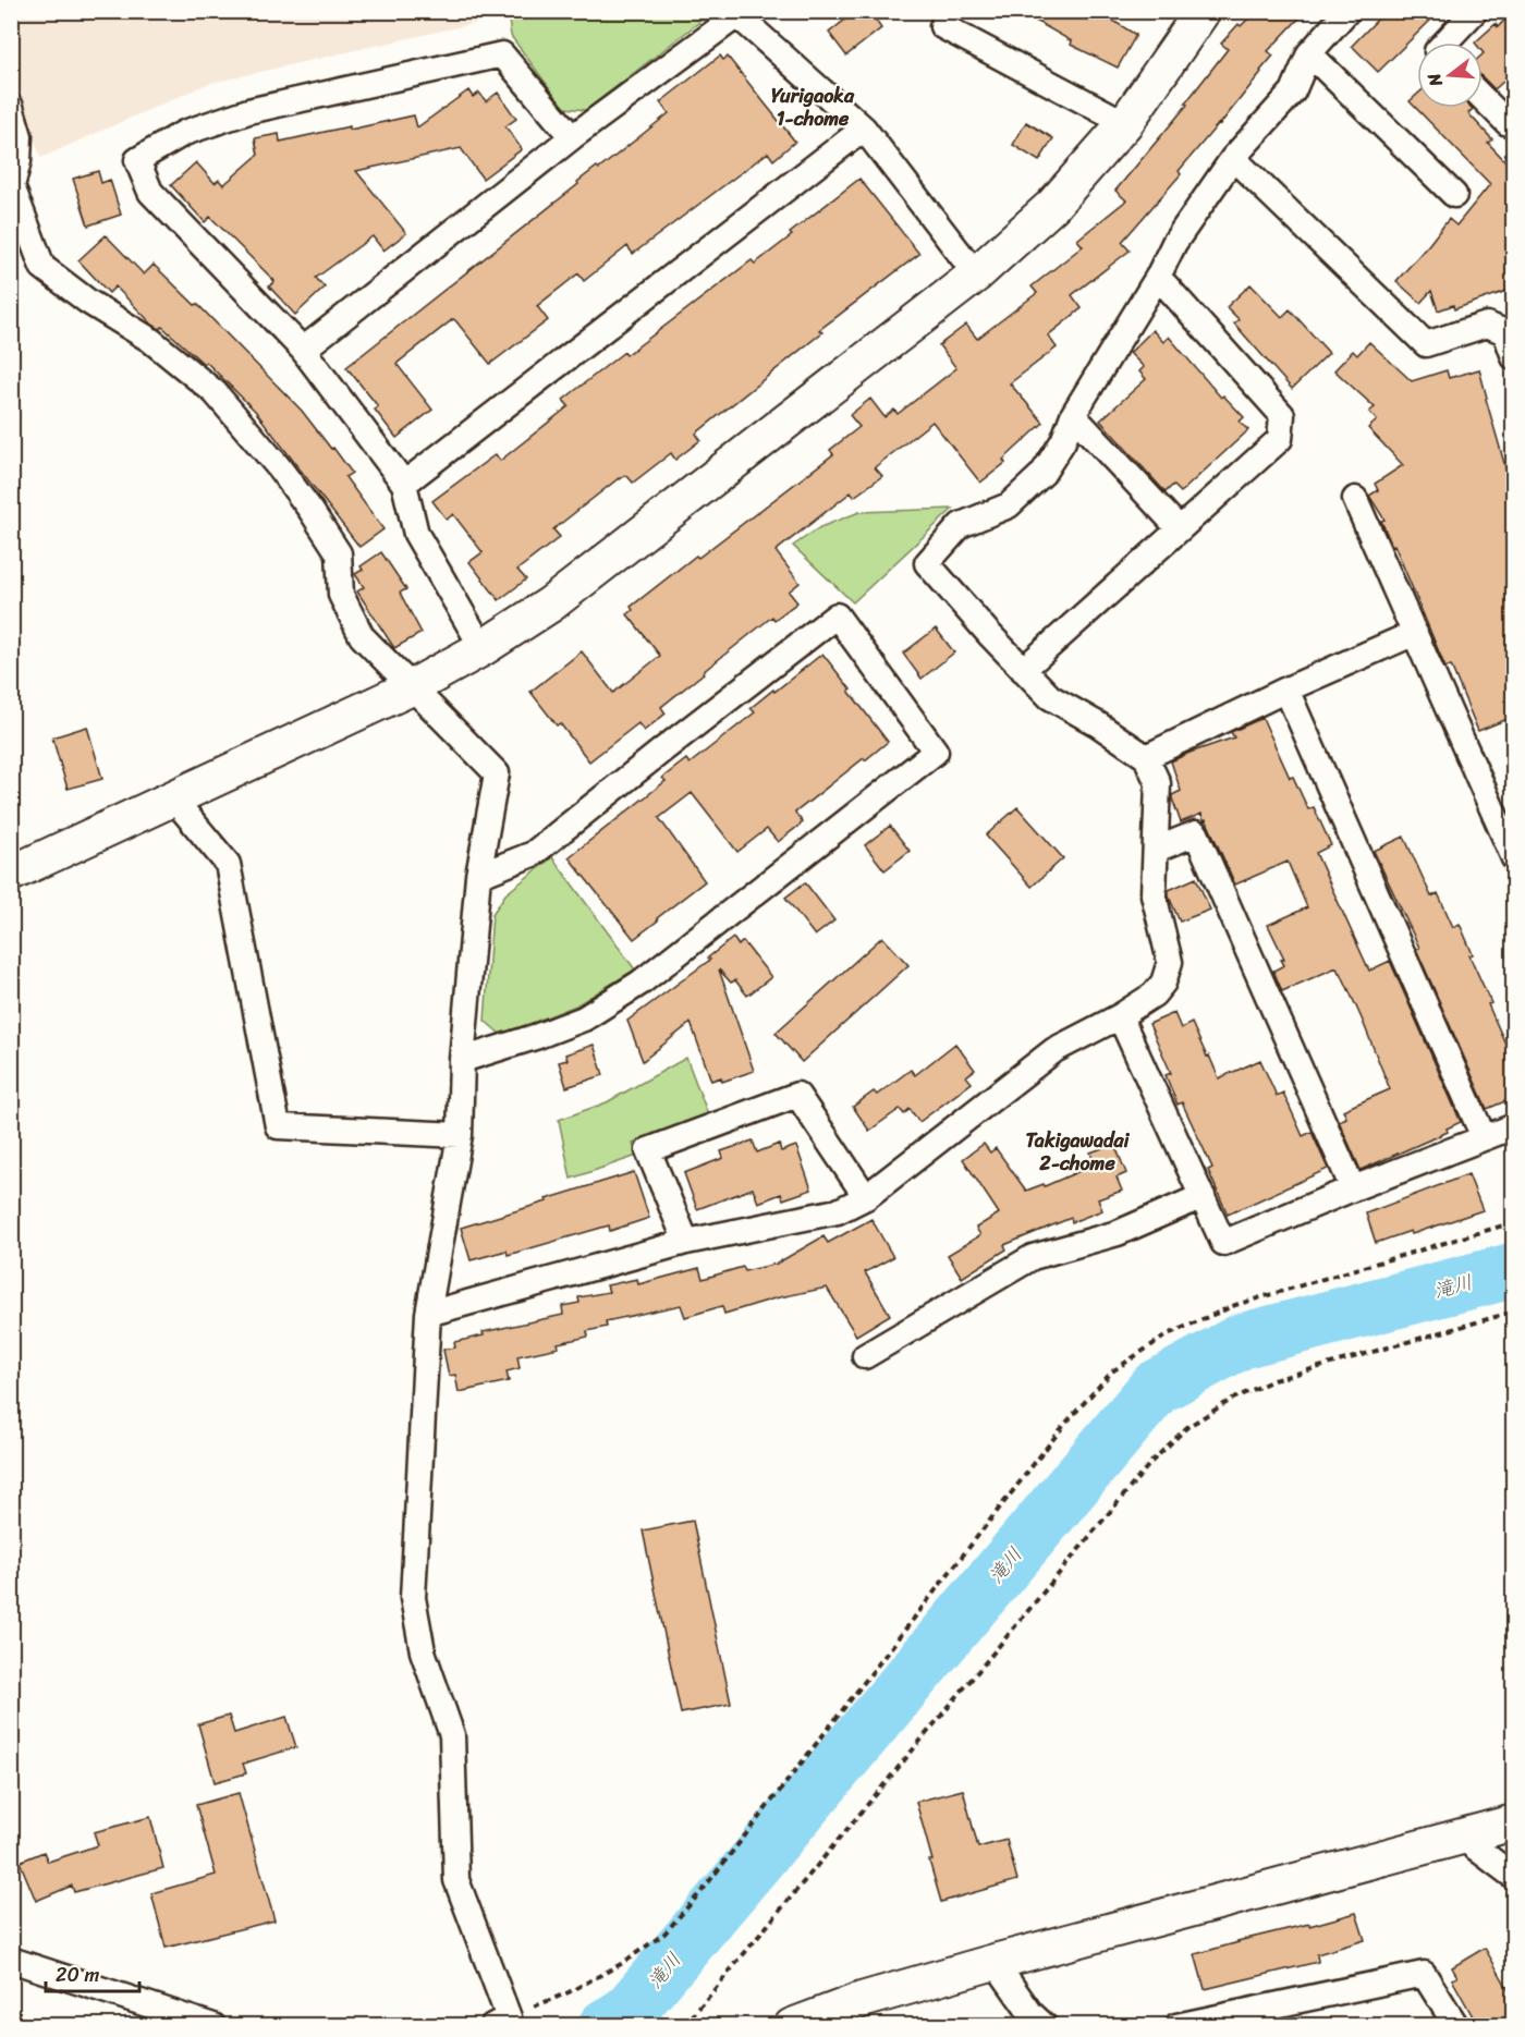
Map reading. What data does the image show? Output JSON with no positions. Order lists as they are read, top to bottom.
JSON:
{
  "districts": ["Yurigaoka 1-chome", "Takigawadai 2-chome"],
  "water": ["滝川"],
  "scale_bar": "20 m",
  "north": "left"
}
